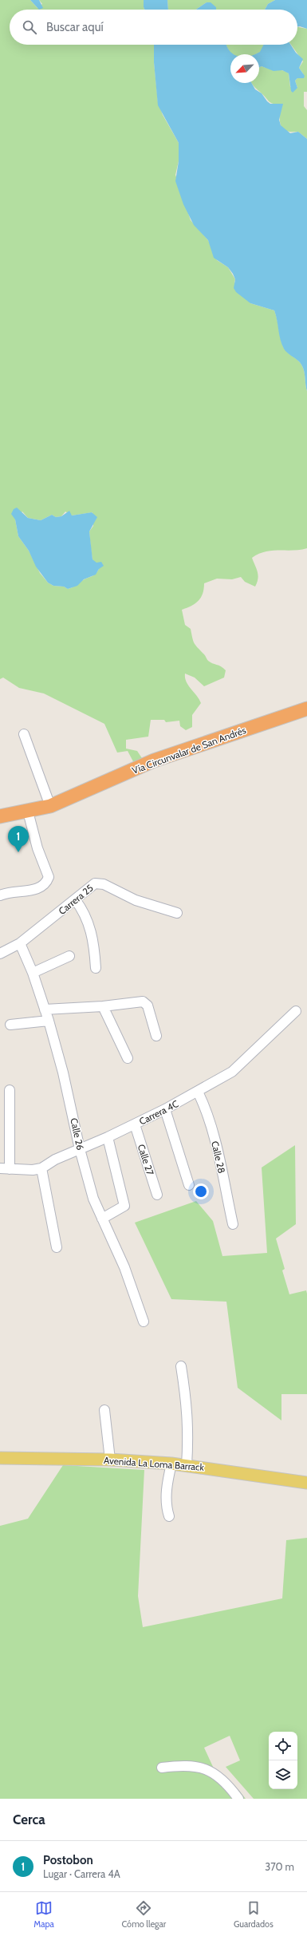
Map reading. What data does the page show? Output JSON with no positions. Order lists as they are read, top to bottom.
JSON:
{
  "streets": {
    "highway": ["Vía Circunvalar de San Andrés"],
    "main road": ["Avenida La Loma Barrack"],
    "street": [
      "Carrera 25",
      "Carrera 4C",
      "Calle 26",
      "Calle 28",
      "Calle 27"
    ]
  },
  "crossings": [
    ["Carrera 25", "Calle 26"],
    ["Carrera 4C", "Calle 26"],
    ["Carrera 4C", "Calle 28"],
    ["Carrera 4C", "Calle 27"]
  ],
  "north": "bottom left",
  "page": {
    "search": "Buscar aquí",
    "pins": "1",
    "heading": "Cerca",
    "list": [
      {
        "mark": "1",
        "name": "Postobon",
        "note": "Lugar · Carrera 4A",
        "value": "370 m"
      }
    ],
    "nav": ["Mapa", "Cómo llegar", "Guardados"]
  }
}
